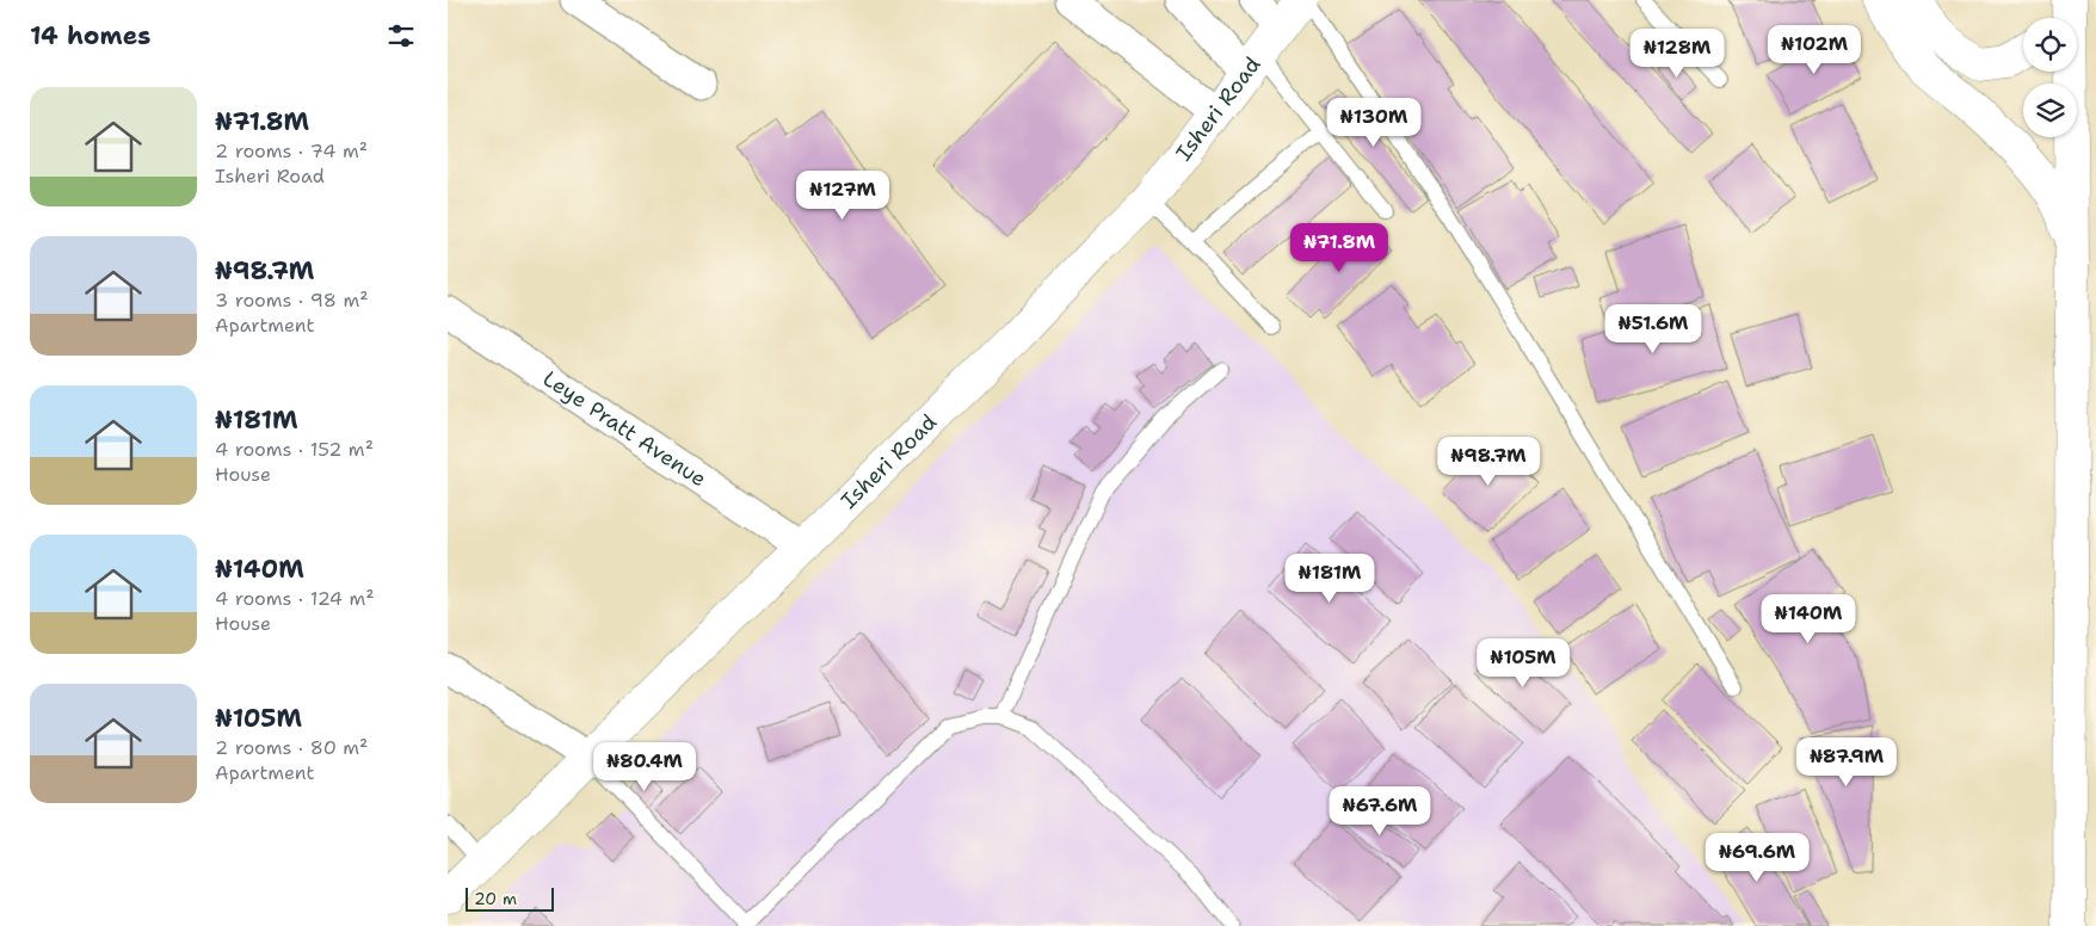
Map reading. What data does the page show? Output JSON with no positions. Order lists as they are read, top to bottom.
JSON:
{
  "streets": {
    "main road": ["Isheri Road"],
    "street": ["Leye Pratt Avenue"]
  },
  "crossings": [
    ["Isheri Road", "Leye Pratt Avenue"]
  ],
  "scale_bar": "20 m",
  "page": {
    "heading": "14 homes",
    "price": [
      "₦102M",
      "₦128M",
      "₦130M",
      "₦127M",
      "₦71.8M",
      "₦51.6M",
      "₦98.7M",
      "₦181M",
      "₦140M",
      "₦105M",
      "₦87.9M",
      "₦80.4M",
      "₦67.6M",
      "₦69.6M"
    ],
    "list": [
      {
        "name": "₦71.8M",
        "note": "2 rooms · 74 m² · Isheri Road"
      },
      {
        "name": "₦98.7M",
        "note": "3 rooms · 98 m² · Apartment"
      },
      {
        "name": "₦181M",
        "note": "4 rooms · 152 m² · House"
      },
      {
        "name": "₦140M",
        "note": "4 rooms · 124 m² · House"
      },
      {
        "name": "₦105M",
        "note": "2 rooms · 80 m² · Apartment"
      }
    ],
    "scale": "20 m"
  }
}
